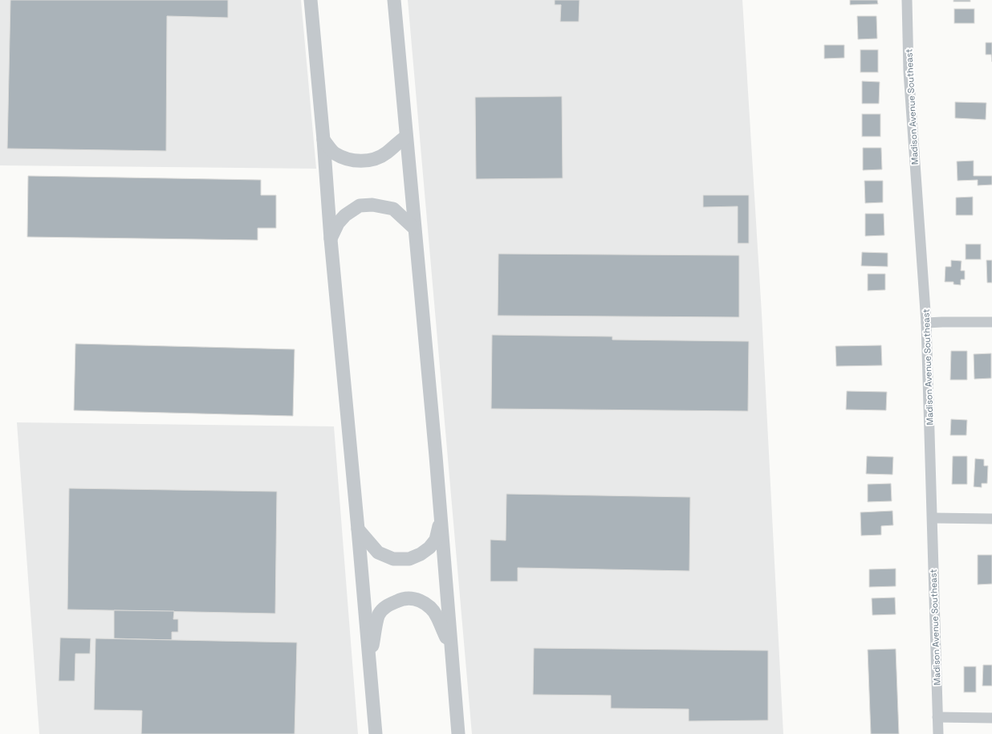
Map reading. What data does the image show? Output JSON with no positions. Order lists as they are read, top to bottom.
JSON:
{
  "streets": {
    "street": ["Madison Avenue Southeast"]
  }
}
